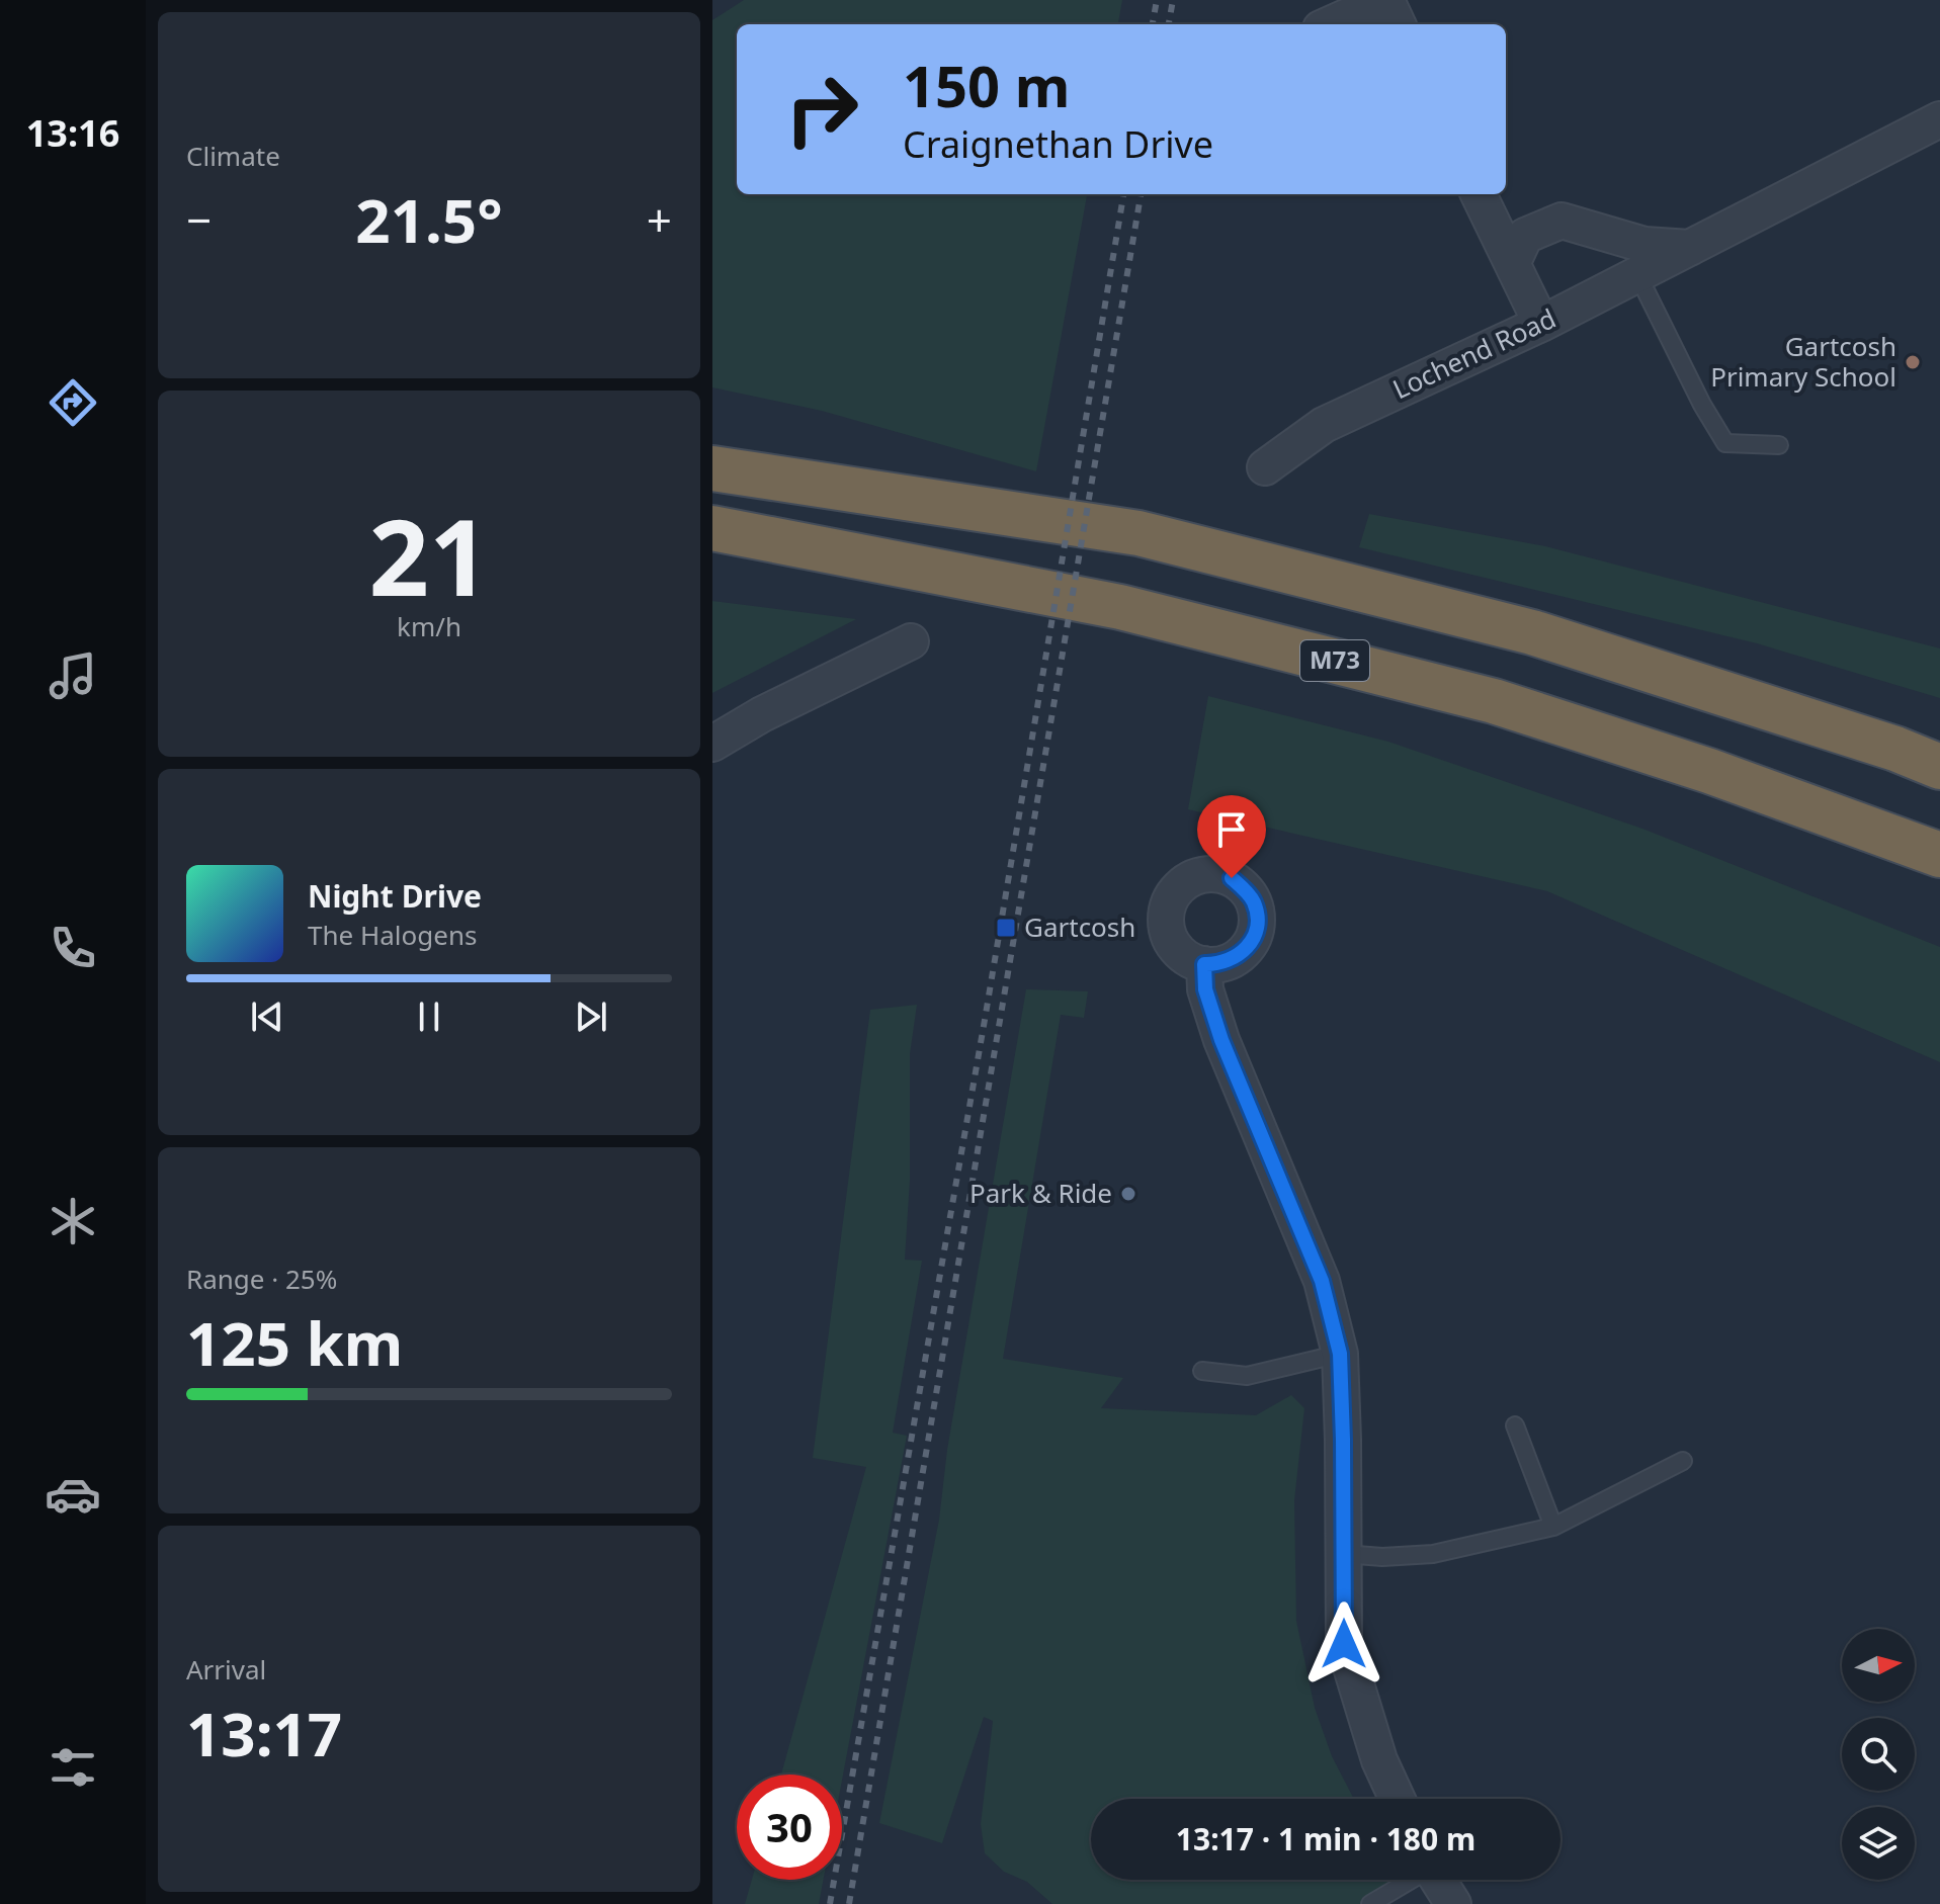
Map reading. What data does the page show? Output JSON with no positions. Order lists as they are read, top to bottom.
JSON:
{
  "streets": {
    "highway": ["M73"],
    "street": ["Lochend Road"]
  },
  "places": {
    "other": ["Gartcosh Primary School", "Park & Ride"],
    "transit": ["Gartcosh"]
  },
  "north": "right",
  "page": {
    "tabs": "13:16",
    "tile": [
      "Climate",
      ["21", "km/h"],
      ["Range · 25%", "125 km"],
      ["Arrival", "13:17"]
    ],
    "turn": ["150 m", "Craignethan Drive"],
    "heat": ["−", "21.5°", "+"],
    "song": ["Night Drive", "The Halogens"],
    "limit": "30",
    "trip": "13:17 · 1 min · 180 m"
  }
}
